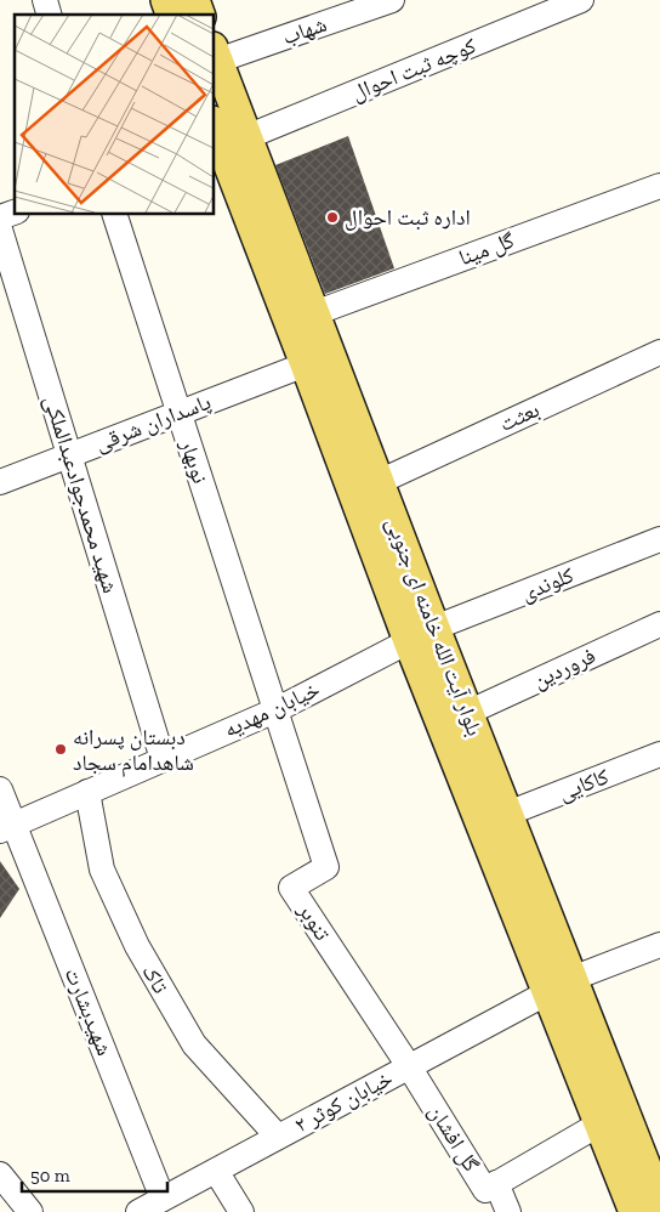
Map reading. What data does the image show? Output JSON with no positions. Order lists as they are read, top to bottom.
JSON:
{
  "streets": {
    "main road": ["بلوار آیت الله خامنه ای جنوبی"],
    "street": [
      "شهاب",
      "کوچه ثبت احوال",
      "گل مینا",
      "بعثت",
      "پاسداران شرقی",
      "نوبهار",
      "شهید محمدجوادعبدالملکی",
      "کلوندی",
      "فروردین",
      "خیابان مهدیه",
      "کاکایی",
      "تنوبر",
      "تاک",
      "شهیدبشارت",
      "خیابان کوثر ۲",
      "گل افشان"
    ]
  },
  "crossings": [
    ["شهاب", "بلوار آیت الله خامنه ای جنوبی"],
    ["کوچه ثبت احوال", "بلوار آیت الله خامنه ای جنوبی"],
    ["گل مینا", "بلوار آیت الله خامنه ای جنوبی"],
    ["بعثت", "بلوار آیت الله خامنه ای جنوبی"],
    ["پاسداران شرقی", "نوبهار"],
    ["پاسداران شرقی", "شهید محمدجوادعبدالملکی"],
    ["پاسداران شرقی", "بلوار آیت الله خامنه ای جنوبی"],
    ["نوبهار", "خیابان مهدیه"],
    ["نوبهار", "تنوبر"],
    ["شهید محمدجوادعبدالملکی", "خیابان مهدیه"],
    ["کلوندی", "بلوار آیت الله خامنه ای جنوبی"],
    ["کلوندی", "خیابان مهدیه"],
    ["بلوار آیت الله خامنه ای جنوبی", "فروردین"],
    ["بلوار آیت الله خامنه ای جنوبی", "خیابان مهدیه"],
    ["بلوار آیت الله خامنه ای جنوبی", "کاکایی"],
    ["بلوار آیت الله خامنه ای جنوبی", "خیابان کوثر ۲"],
    ["بلوار آیت الله خامنه ای جنوبی", "گل افشان"],
    ["خیابان مهدیه", "تنوبر"],
    ["خیابان مهدیه", "تاک"],
    ["خیابان مهدیه", "شهیدبشارت"],
    ["تنوبر", "خیابان کوثر ۲"],
    ["تنوبر", "گل افشان"],
    ["تاک", "خیابان کوثر ۲"],
    ["شهیدبشارت", "خیابان کوثر ۲"],
    ["خیابان کوثر ۲", "گل افشان"]
  ],
  "places": ["اداره ثبت احوال", "دبستان پسرانه شاهدامام سجاد"],
  "scale_bar": "50 m"
}
